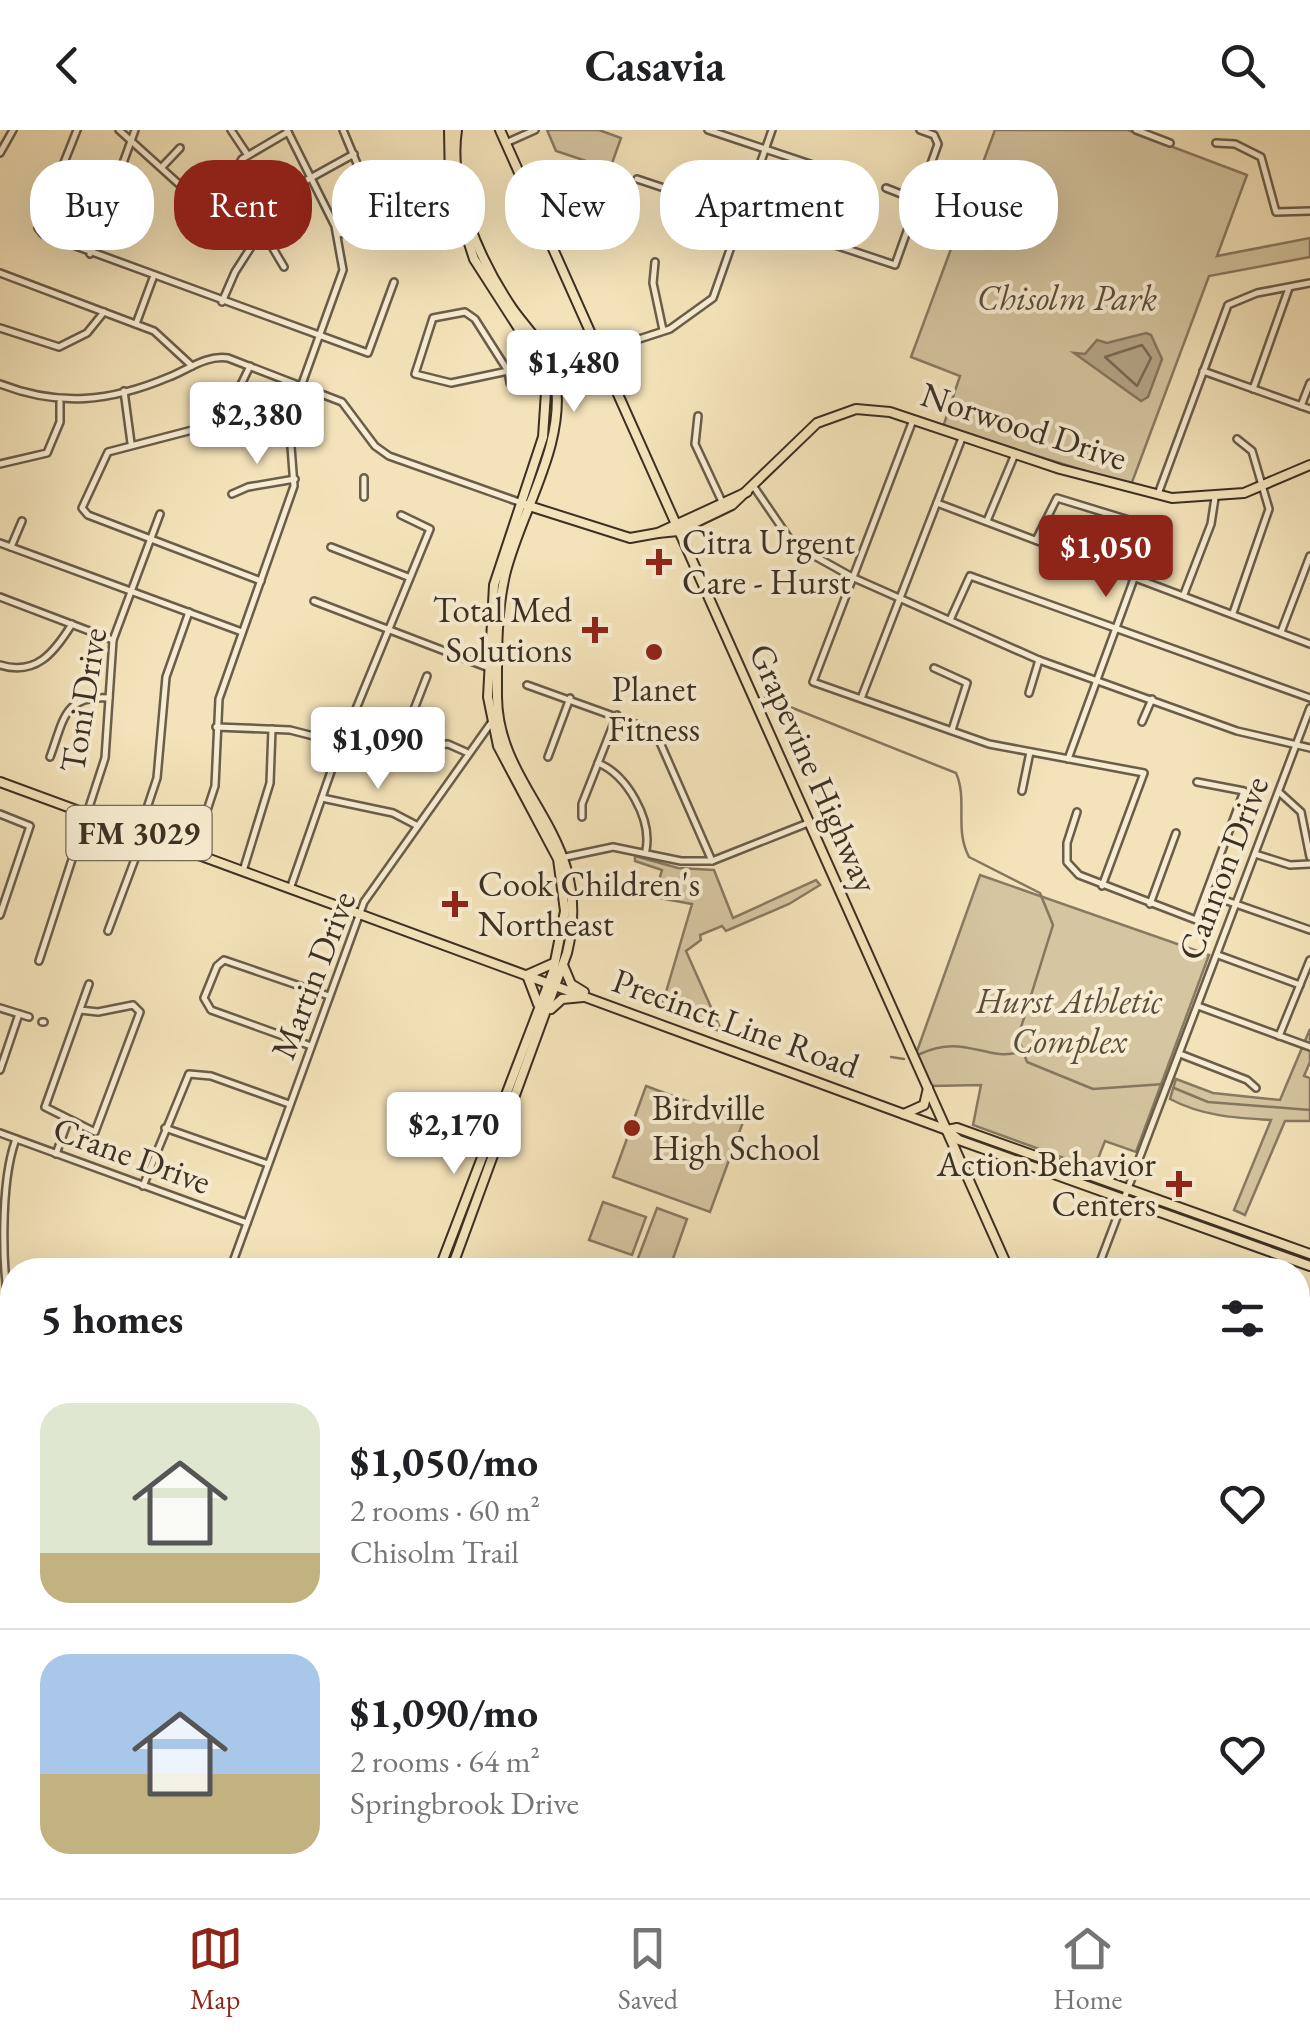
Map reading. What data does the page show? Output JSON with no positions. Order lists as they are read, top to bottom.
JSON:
{
  "streets": {
    "main road": [
      "Norwood Drive",
      "Grapevine Highway",
      "FM 3029",
      "Precinct Line Road"
    ],
    "street": [
      "Toni Drive",
      "Cannon Drive",
      "Martin Drive",
      "Crane Drive"
    ]
  },
  "crossings": [
    ["Norwood Drive", "Grapevine Highway"],
    ["Toni Drive", "Precinct Line Road"],
    ["Grapevine Highway", "Precinct Line Road"],
    ["Cannon Drive", "Precinct Line Road"],
    ["Martin Drive", "Precinct Line Road"],
    ["Martin Drive", "Crane Drive"]
  ],
  "parks": ["Chisolm Park", "Hurst Athletic Complex"],
  "places": {
    "health": [
      "Citra Urgent Care - Hurst",
      "Total Med Solutions",
      "Cook Children's Northeast",
      "Action Behavior Centers"
    ],
    "other": ["Planet Fitness", "Birdville High School"]
  },
  "page": {
    "header": "Casavia",
    "chip": [
      "Buy",
      "Rent",
      "Filters",
      "New",
      "Apartment",
      "House"
    ],
    "price": [
      "$1,480",
      "$2,380",
      "$1,050",
      "$1,090",
      "$2,170"
    ],
    "heading": "5 homes",
    "list": [
      {
        "name": "$1,050/mo",
        "note": "2 rooms · 60 m² · Chisolm Trail"
      },
      {
        "name": "$1,090/mo",
        "note": "2 rooms · 64 m² · Springbrook Drive"
      }
    ],
    "tabs": ["Map", "Saved", "Home"]
  }
}
